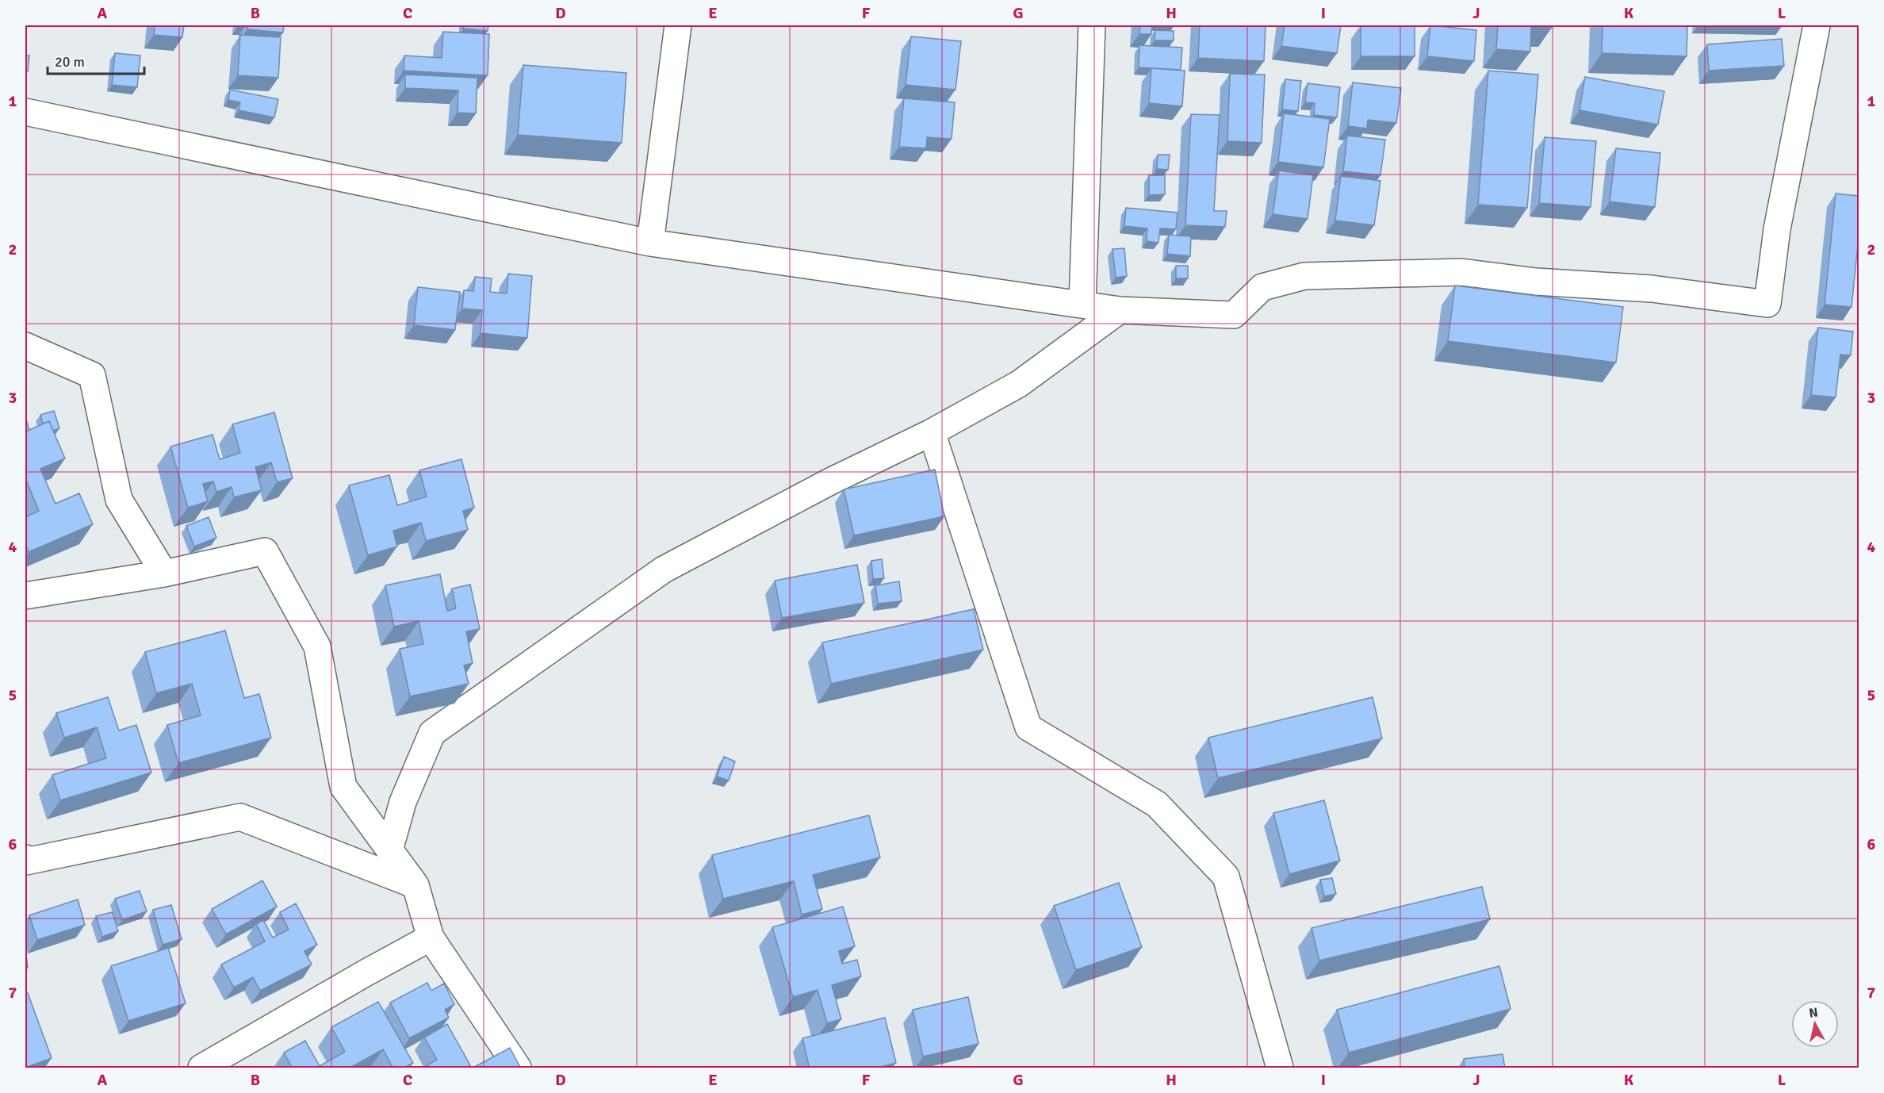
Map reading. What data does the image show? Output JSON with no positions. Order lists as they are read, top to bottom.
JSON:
{
  "scale_bar": "20 m",
  "north": "top",
  "grid": {
    "columns": [
      "A",
      "B",
      "C",
      "D",
      "E",
      "F",
      "G",
      "H",
      "I",
      "J",
      "K",
      "L"
    ],
    "rows": [
      "1",
      "2",
      "3",
      "4",
      "5",
      "6",
      "7"
    ]
  }
}
